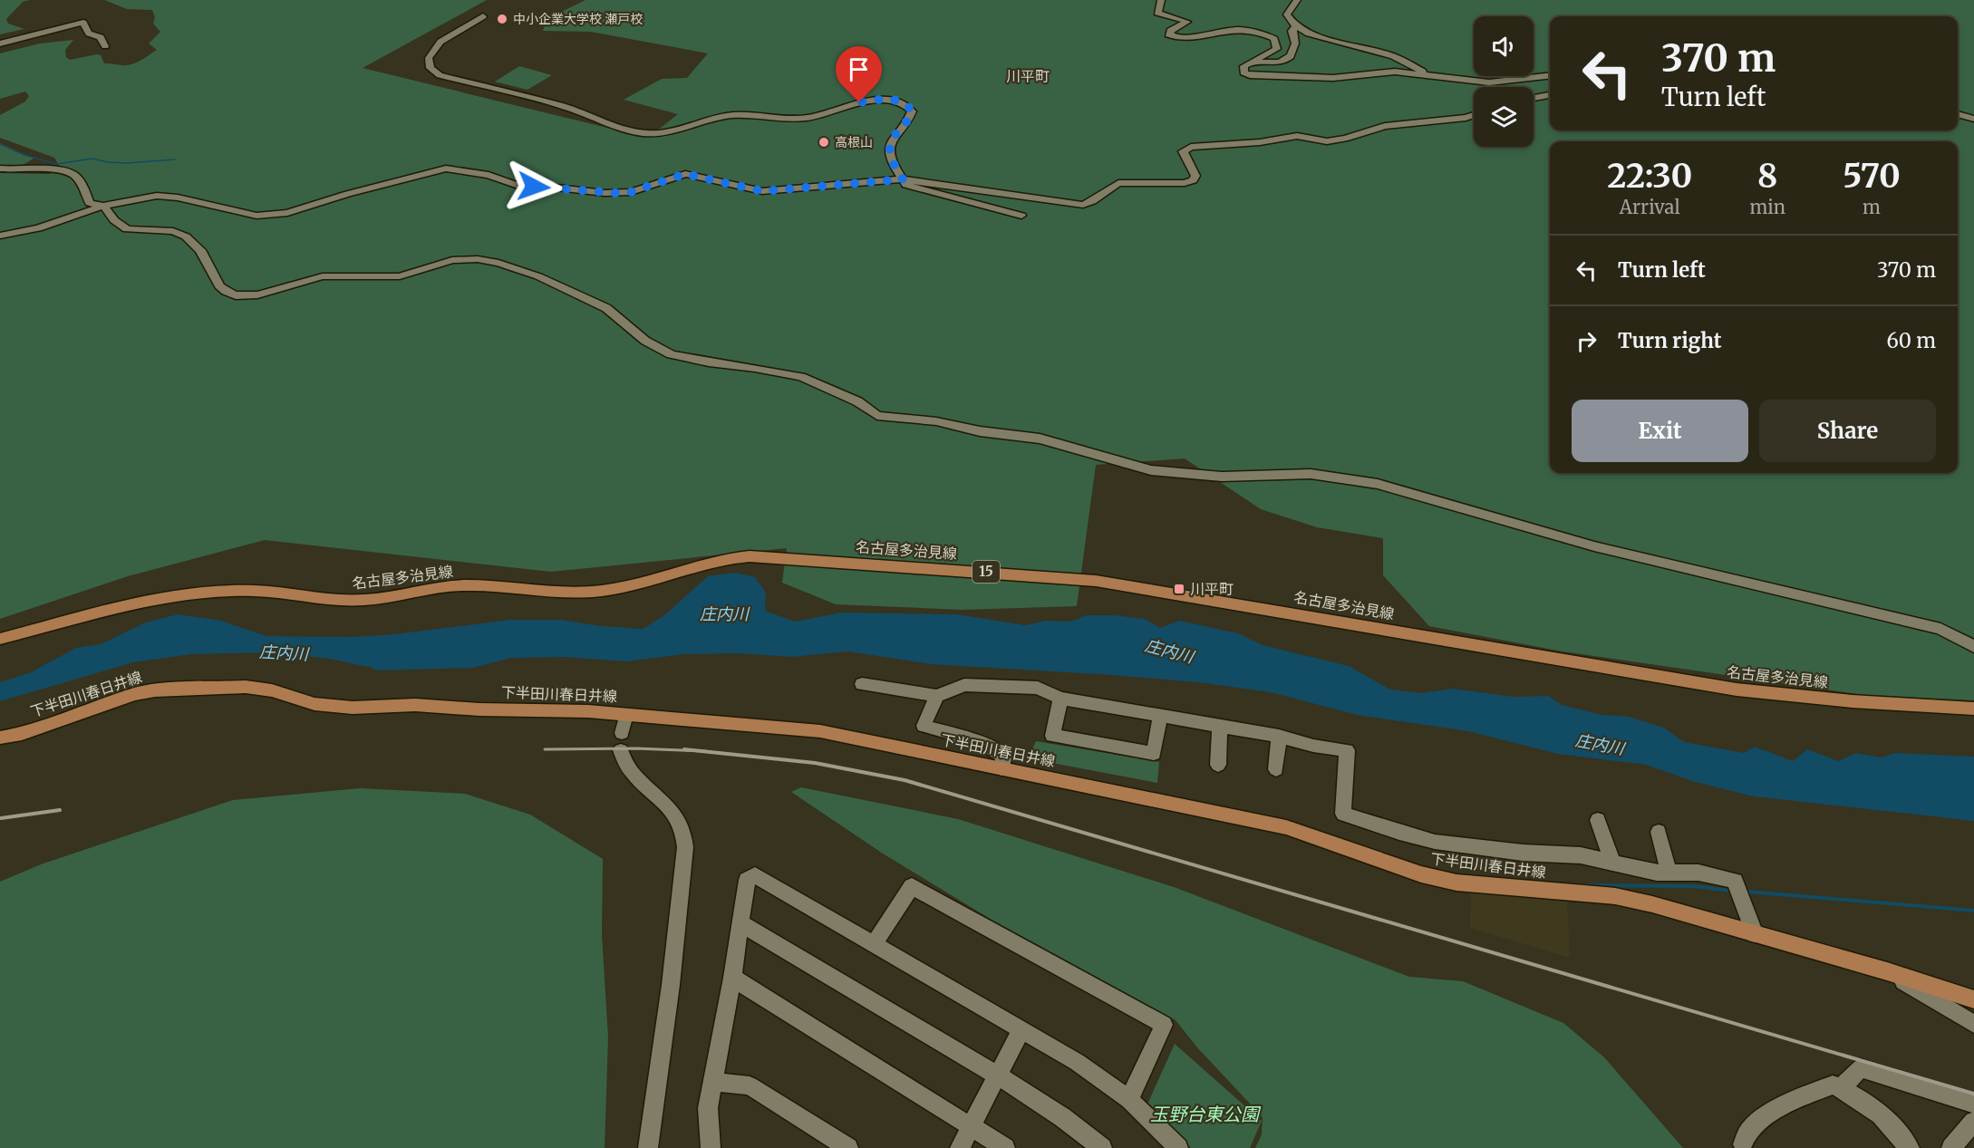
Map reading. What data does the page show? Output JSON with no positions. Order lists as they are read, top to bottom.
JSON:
{
  "streets": {
    "main road": ["名古屋多治見線", "15", "下半田川春日井線"]
  },
  "districts": ["川平町"],
  "water": ["庄内川"],
  "parks": ["玉野台東公園"],
  "places": {
    "other": ["中小企業大学校 瀬戸校", "高根山"],
    "transit": ["川平町"]
  },
  "page": {
    "turn": ["370 m", "Turn left"],
    "eta": [
      "22:30",
      "Arrival",
      "8",
      "min",
      "570",
      "m"
    ],
    "list": [
      {
        "name": "Turn left",
        "value": "370 m"
      },
      {
        "name": "Turn right",
        "value": "60 m"
      }
    ],
    "buttons": ["Exit", "Share"]
  }
}
